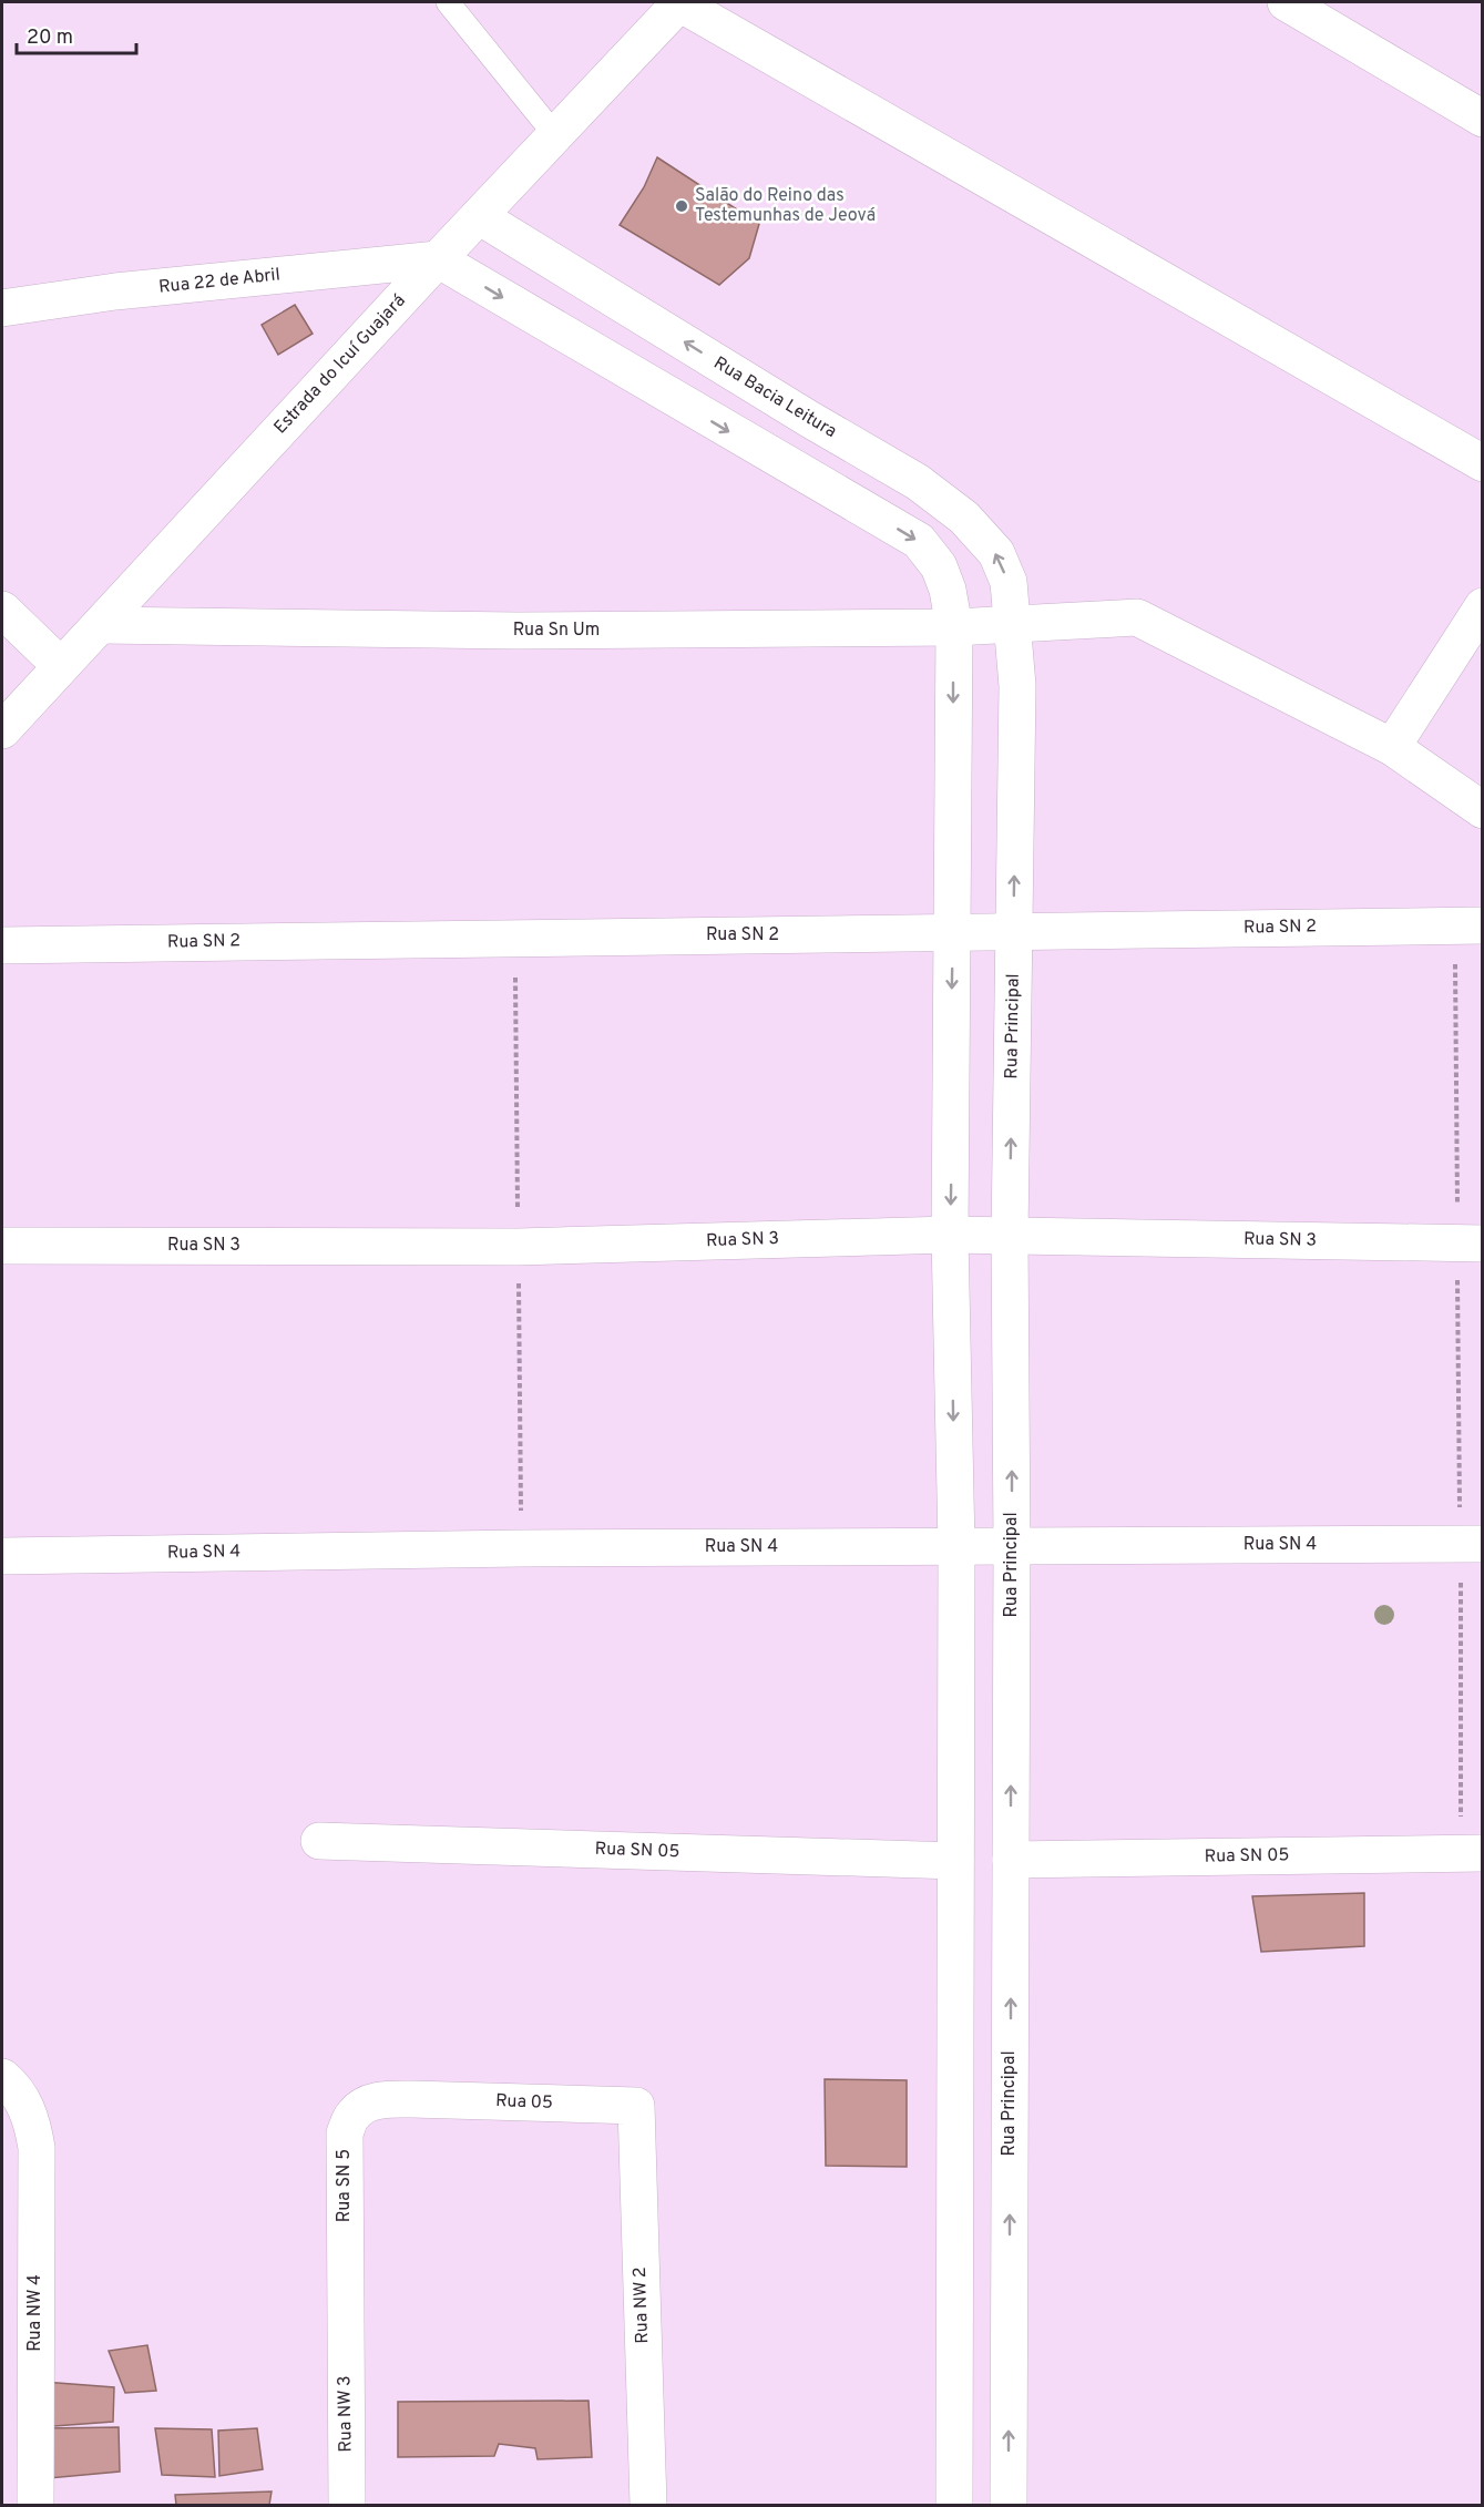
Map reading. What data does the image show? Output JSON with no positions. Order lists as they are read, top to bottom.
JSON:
{
  "streets": {
    "street": [
      "Rua 22 de Abril",
      "Estrada do Icuí Guajará",
      "Rua Bacia Leitura",
      "Rua Sn Um",
      "Rua SN 2",
      "Rua Principal",
      "Rua SN 3",
      "Rua SN 4",
      "Rua SN 05",
      "Rua 05",
      "Rua SN 5",
      "Rua NW 2",
      "Rua NW 4",
      "Rua NW 3"
    ]
  },
  "crossings": [
    ["Rua 22 de Abril", "Estrada do Icuí Guajará"],
    ["Estrada do Icuí Guajará", "Rua Bacia Leitura"],
    ["Estrada do Icuí Guajará", "Rua Sn Um"],
    ["Rua Bacia Leitura", "Rua Sn Um"],
    ["Rua Bacia Leitura", "Rua Principal"],
    ["Rua Sn Um", "Rua Principal"],
    ["Rua SN 2", "Rua Principal"],
    ["Rua Principal", "Rua SN 3"],
    ["Rua Principal", "Rua SN 4"],
    ["Rua Principal", "Rua SN 05"],
    ["Rua 05", "Rua SN 5"],
    ["Rua 05", "Rua NW 2"],
    ["Rua SN 5", "Rua NW 3"]
  ],
  "places": ["Salão do Reino das Testemunhas de Jeová"],
  "scale_bar": "20 m"
}
